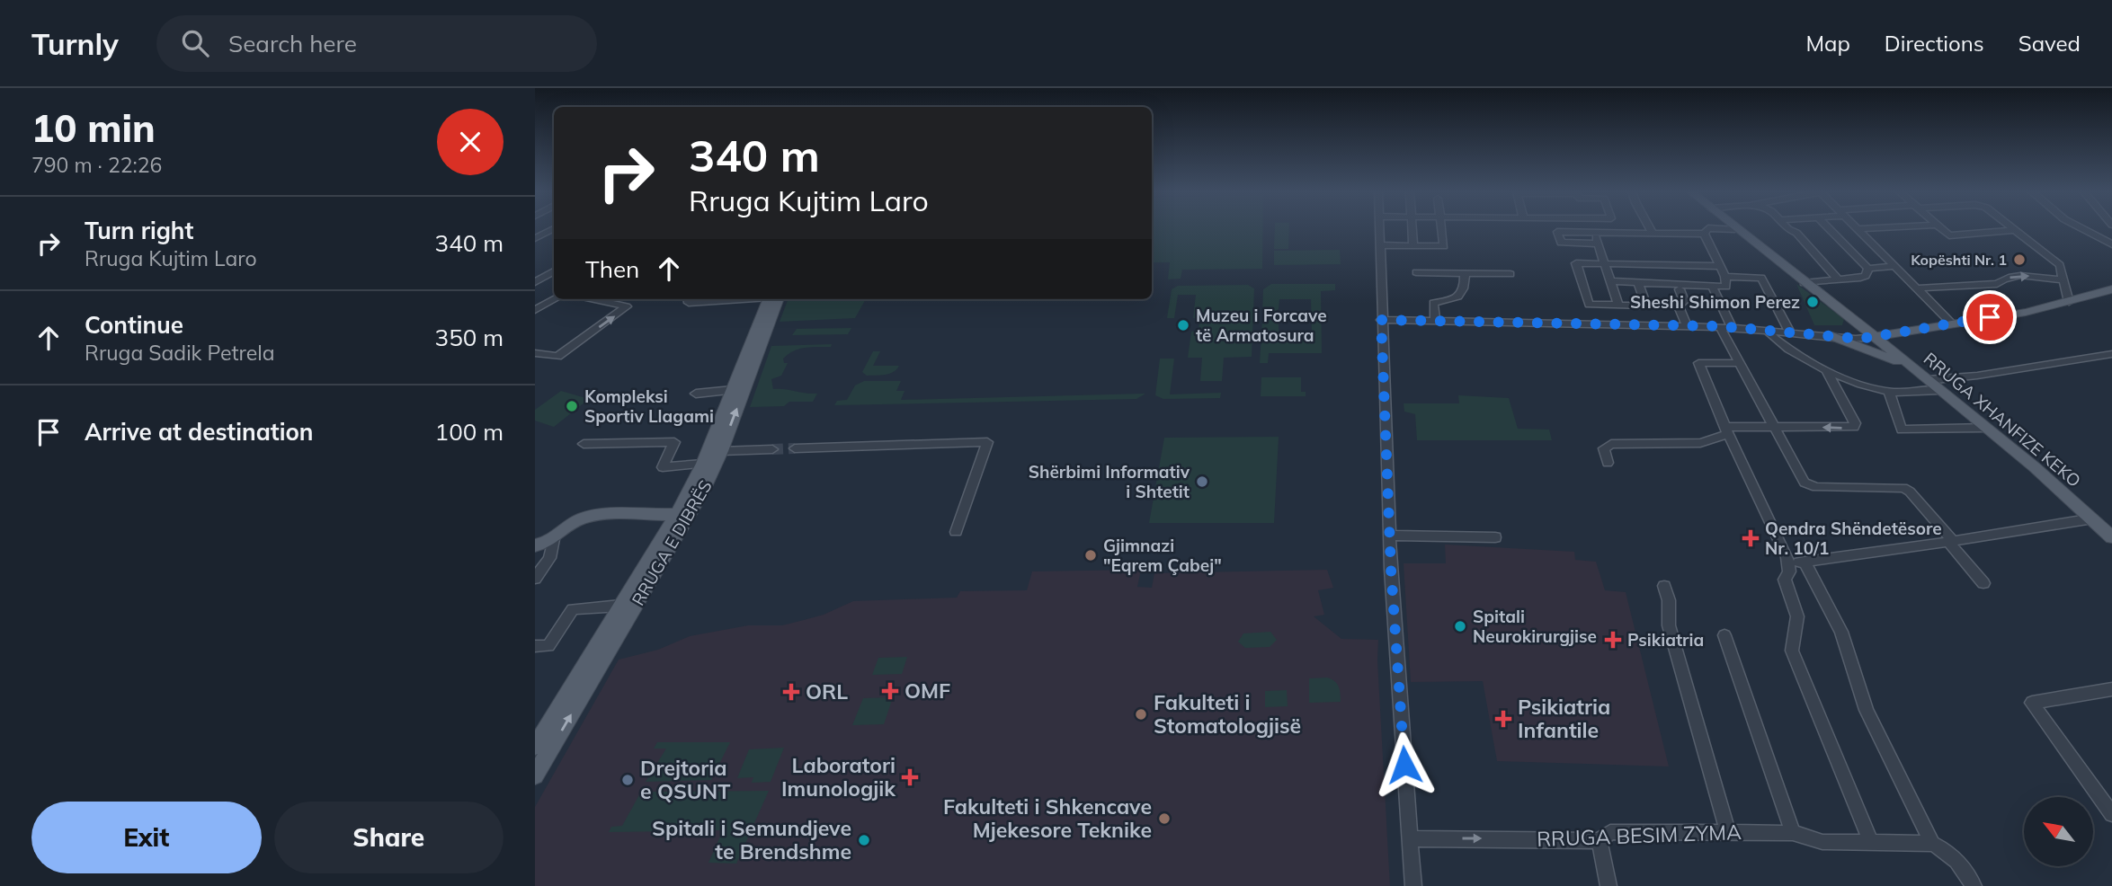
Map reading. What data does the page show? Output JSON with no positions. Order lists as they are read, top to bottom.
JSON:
{
  "streets": {
    "main road": ["RRUGA XHANFIZE KEKO", "RRUGA E DIBRËS"],
    "street": ["RRUGA BESIM ZYMA"]
  },
  "one_way": ["RRUGA BESIM ZYMA"],
  "places": {
    "other": [
      "Kopështi Nr. 1",
      "Sheshi Shimon Perez",
      "Muzeu i Forcave të Armatosura",
      "Kompleksi Sportiv Llagami",
      "Shërbimi Informativ i Shtetit",
      "Gjimnazi \"Eqrem Çabej\"",
      "Spitali Neurokirurgjise",
      "Fakulteti i Stomatologjisë",
      "Drejtoria e QSUNT",
      "Fakulteti i Shkencave Mjekesore Teknike",
      "Spitali i Semundjeve te Brendshme"
    ],
    "health": [
      "Qendra Shëndetësore Nr. 10/1",
      "Psikiatria",
      "OMF",
      "ORL",
      "Psikiatria Infantile",
      "Laboratori Imunologjik"
    ]
  },
  "north": "top left",
  "page": {
    "header": "Turnly",
    "search": "Search here",
    "nav": ["Map", "Directions", "Saved"],
    "heading": ["10 min", "790 m · 22:26"],
    "turn": ["340 m", "Rruga Kujtim Laro"],
    "list": [
      {
        "name": "Turn right",
        "note": "Rruga Kujtim Laro",
        "value": "340 m"
      },
      {
        "name": "Continue",
        "note": "Rruga Sadik Petrela",
        "value": "350 m"
      },
      {
        "name": "Arrive at destination",
        "value": "100 m"
      }
    ],
    "then": "Then",
    "buttons": ["Exit", "Share"]
  }
}
